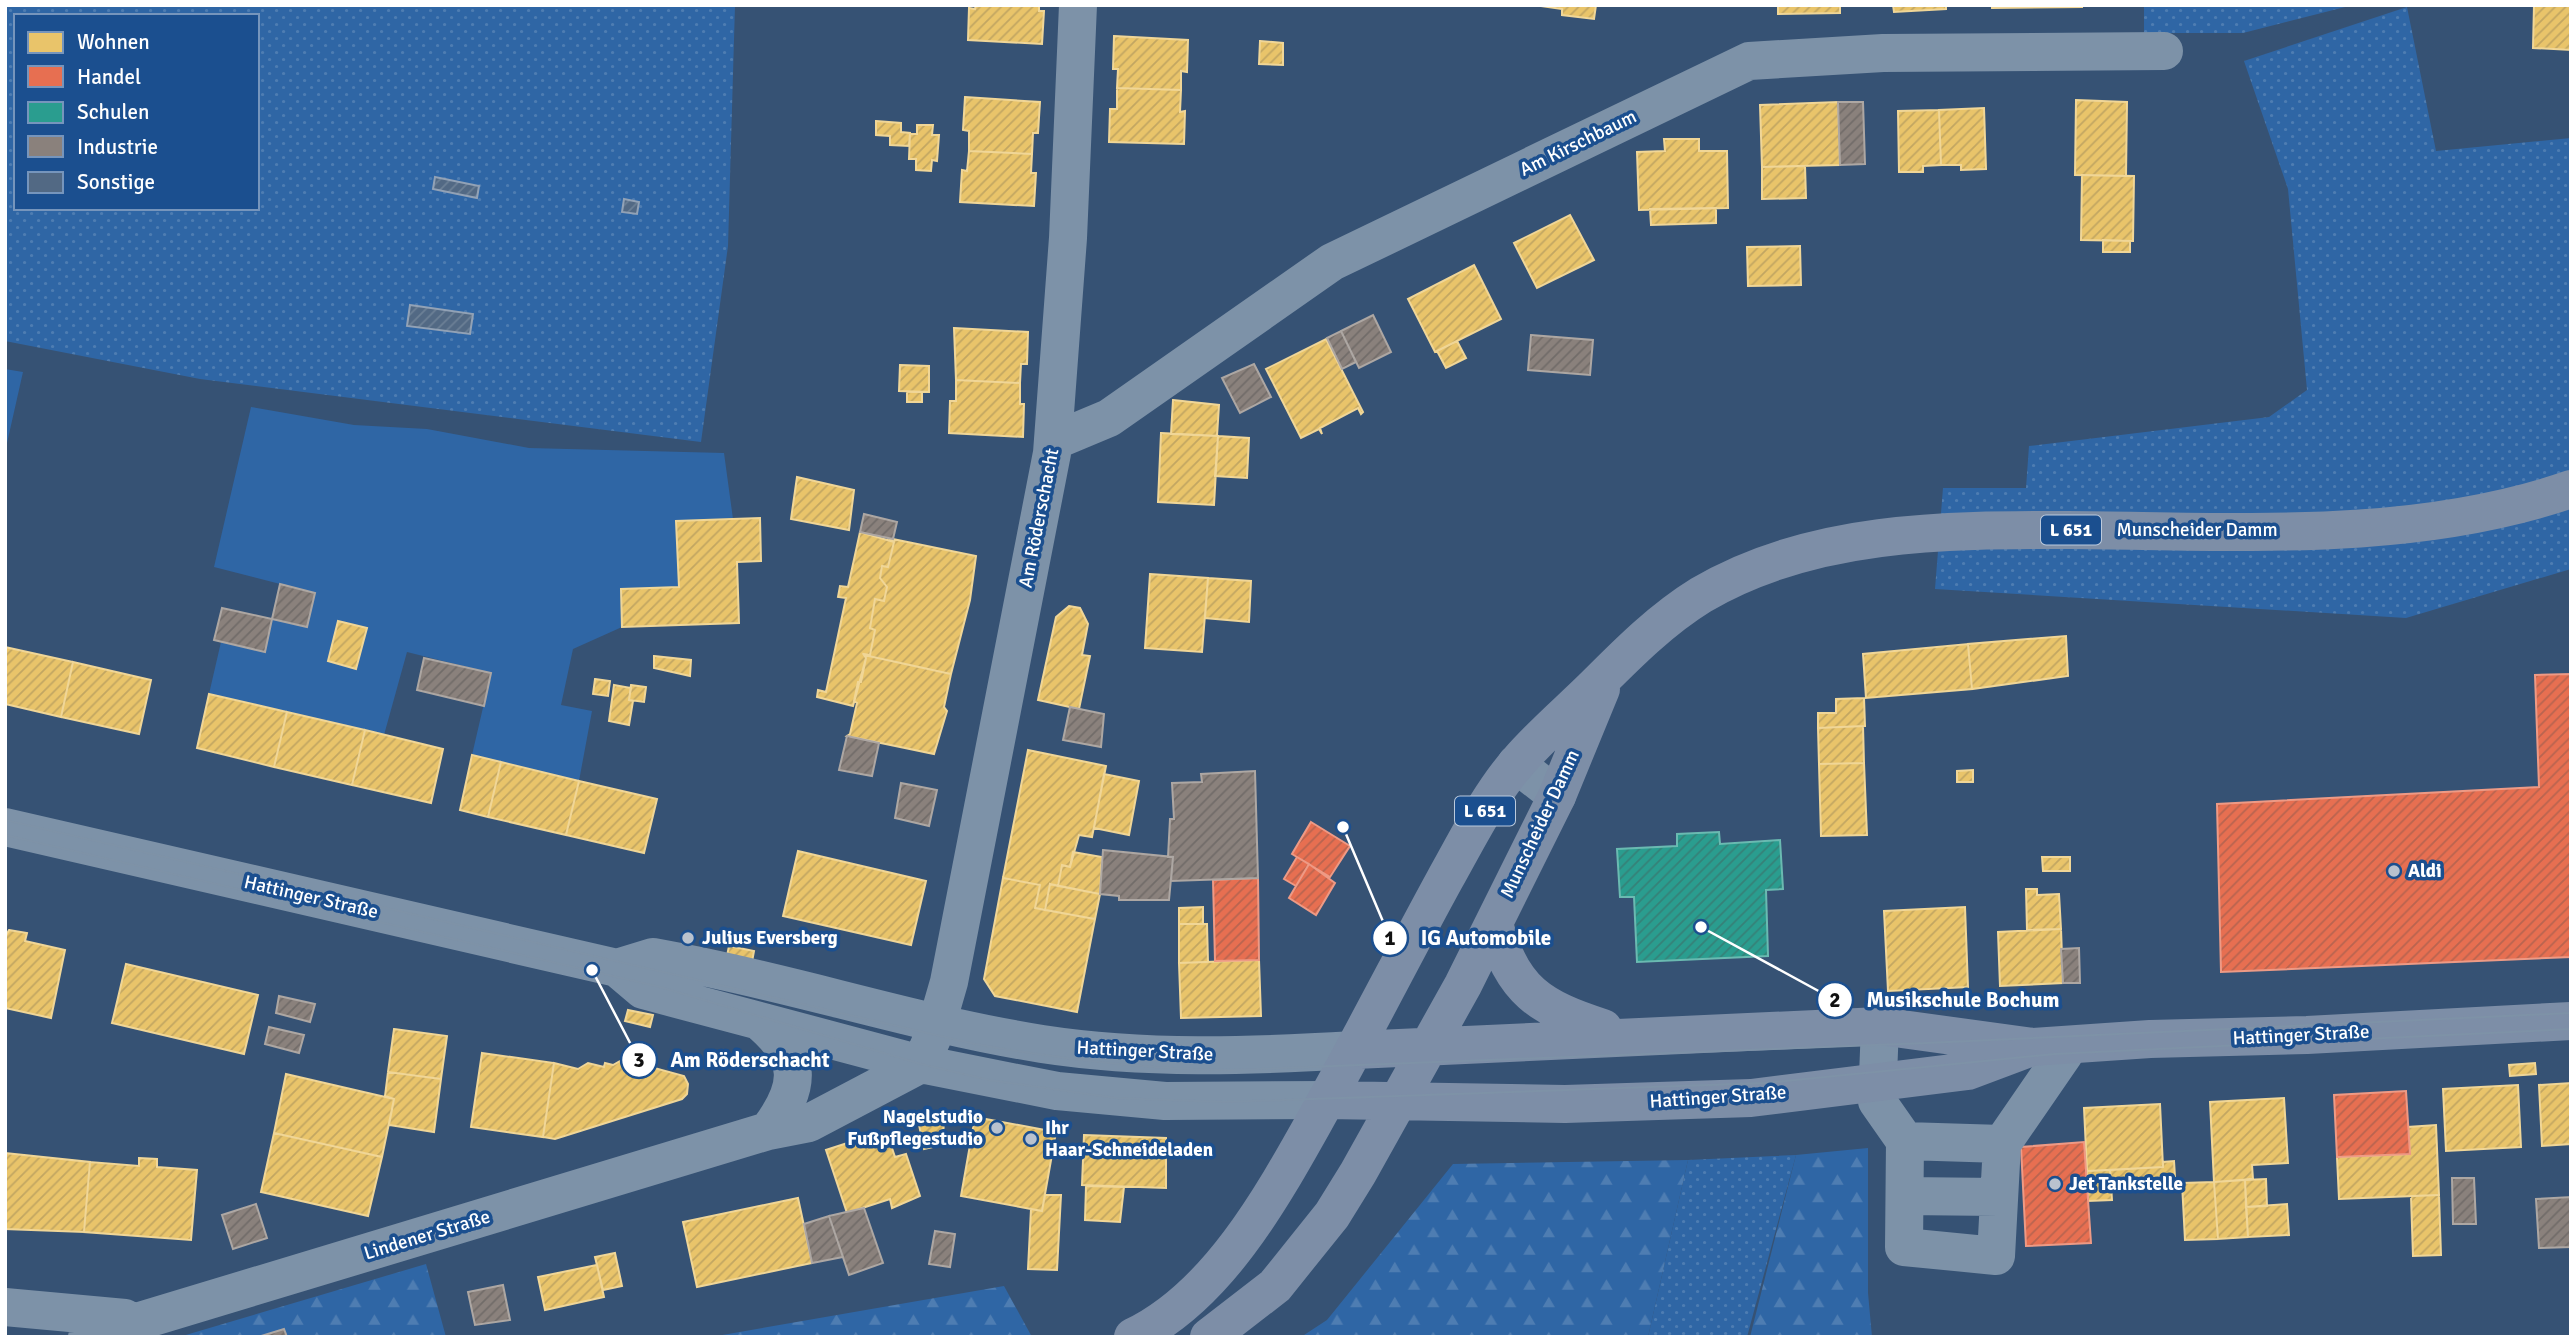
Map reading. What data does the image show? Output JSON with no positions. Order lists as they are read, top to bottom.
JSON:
{
  "streets": {
    "main road": ["L 651", "Munscheider Damm", "Hattinger Straße"],
    "street": ["Am Kirschbaum", "Am Röderschacht", "Lindener Straße"]
  },
  "crossings": [
    ["Am Kirschbaum", "Am Röderschacht"],
    ["Am Röderschacht", "Hattinger Straße"],
    ["L 651", "Munscheider Damm"],
    ["L 651", "Hattinger Straße"],
    ["Munscheider Damm", "Hattinger Straße"],
    ["Hattinger Straße", "Lindener Straße"]
  ],
  "places": [
    "IG Automobile",
    "Aldi",
    "Musikschule Bochum",
    "Julius Eversberg",
    "Am Röderschacht",
    "Nagelstudio Fußpflegestudio",
    "Ihr Haar-Schneideladen",
    "Jet Tankstelle"
  ],
  "legend": [
    "Wohnen",
    "Handel",
    "Schulen",
    "Industrie",
    "Sonstige"
  ]
}
